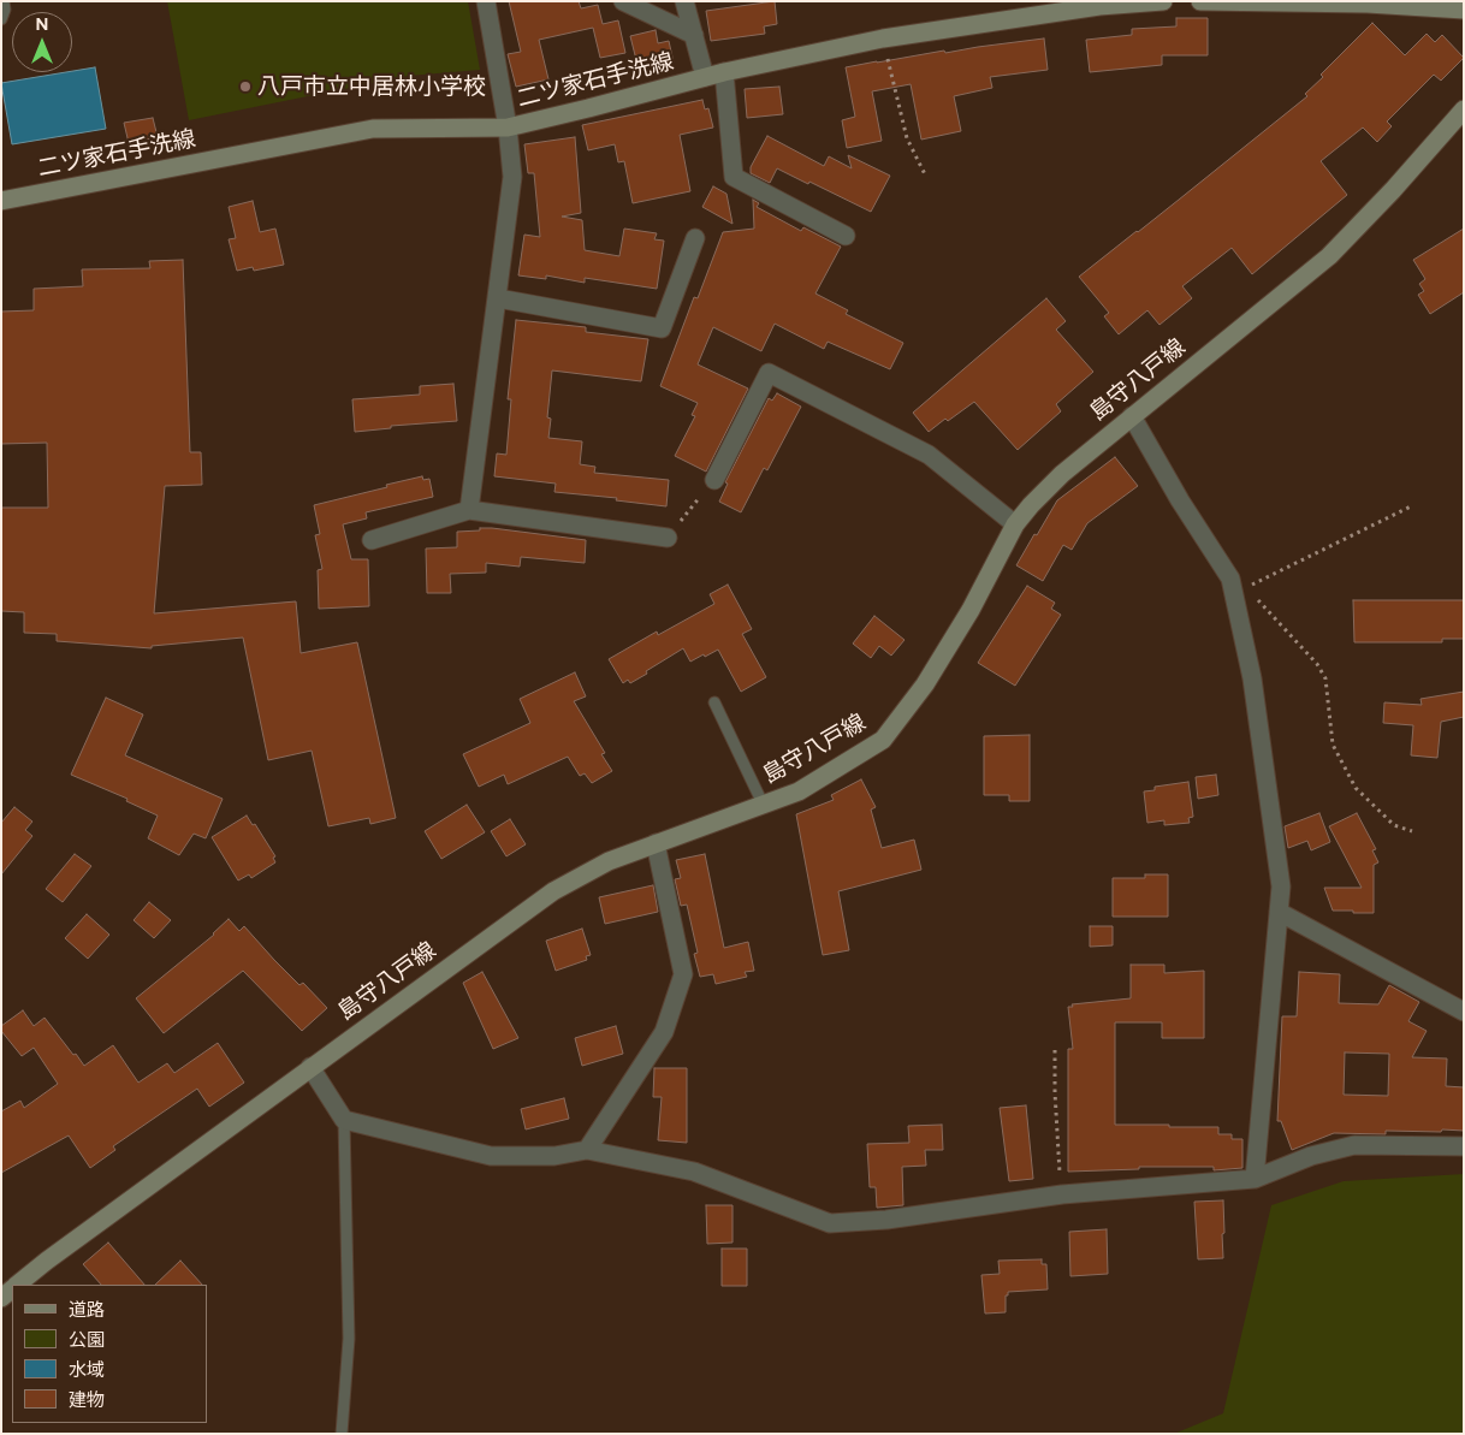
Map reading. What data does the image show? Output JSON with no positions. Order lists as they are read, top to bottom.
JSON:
{
  "streets": {
    "main road": ["二ツ家石手洗線", "島守八戸線"]
  },
  "places": ["八戸市立中居林小学校"],
  "legend": [
    "道路",
    "公園",
    "水域",
    "建物"
  ],
  "north": "top"
}
